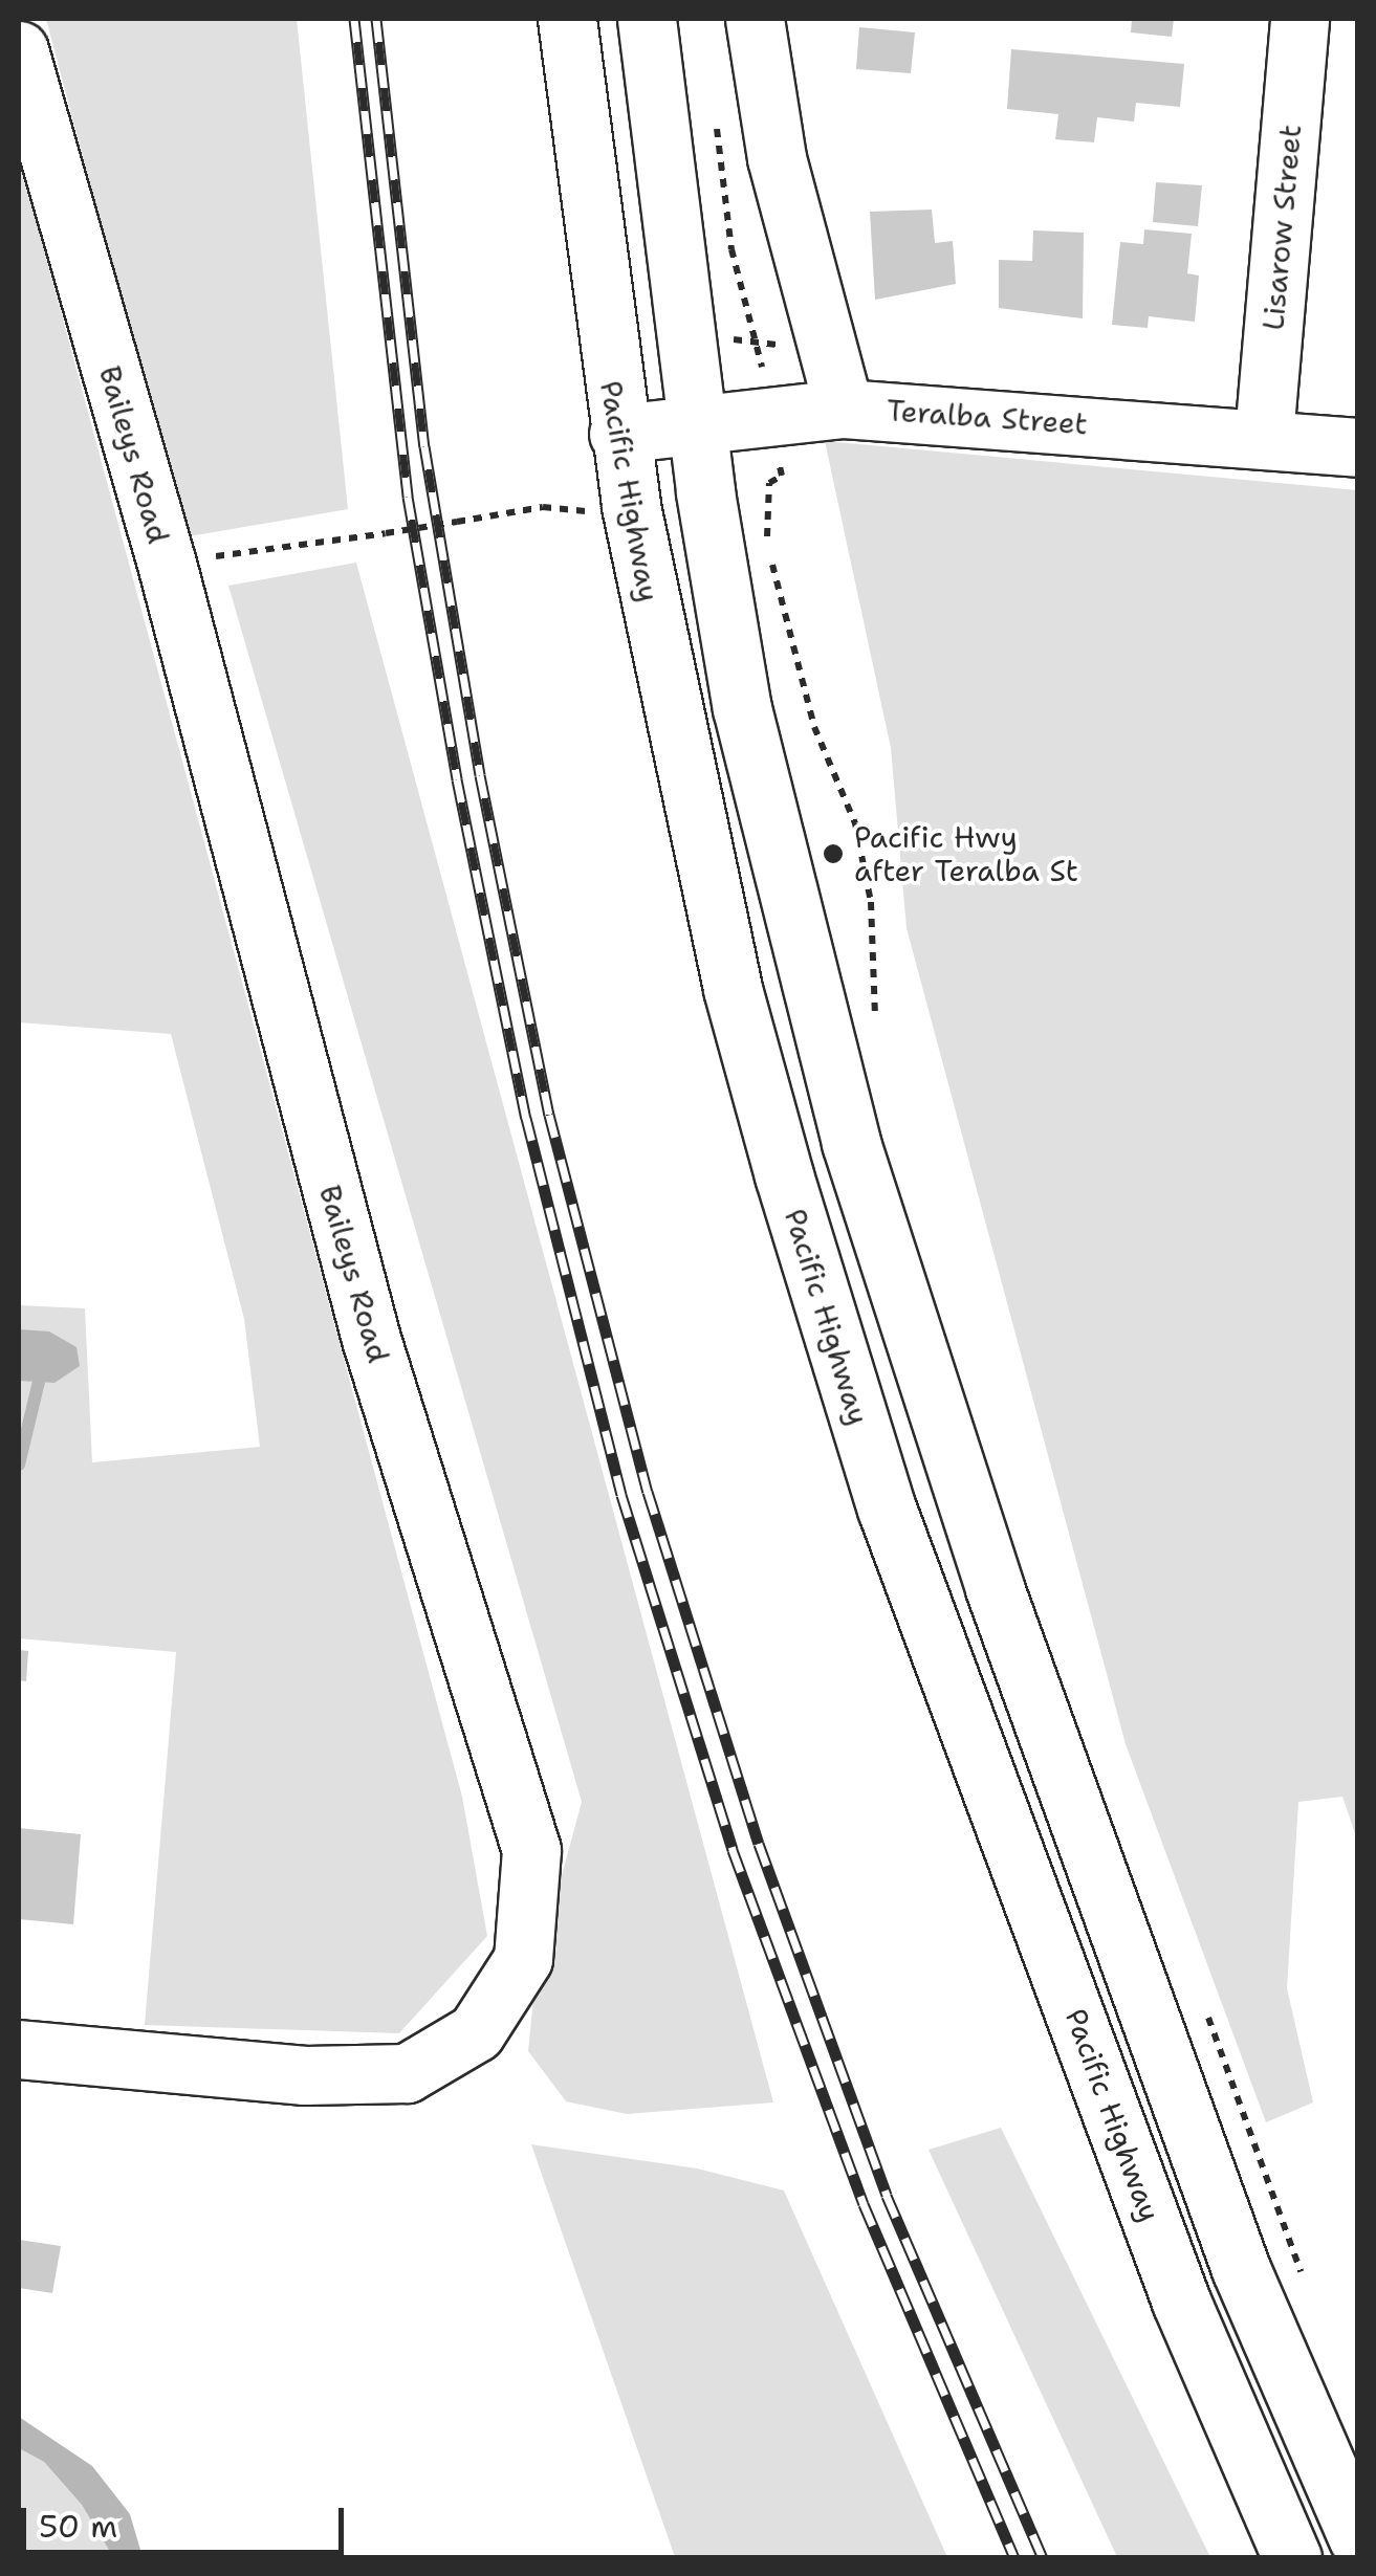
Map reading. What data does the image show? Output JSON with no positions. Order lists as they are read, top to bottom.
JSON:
{
  "streets": {
    "main road": [
      "Lisarow Street",
      "Teralba Street",
      "Baileys Road",
      "Pacific Highway"
    ]
  },
  "crossings": [
    ["Lisarow Street", "Teralba Street"],
    ["Teralba Street", "Pacific Highway"]
  ],
  "places": ["Pacific Hwy after Teralba St"],
  "scale_bar": "50 m"
}
